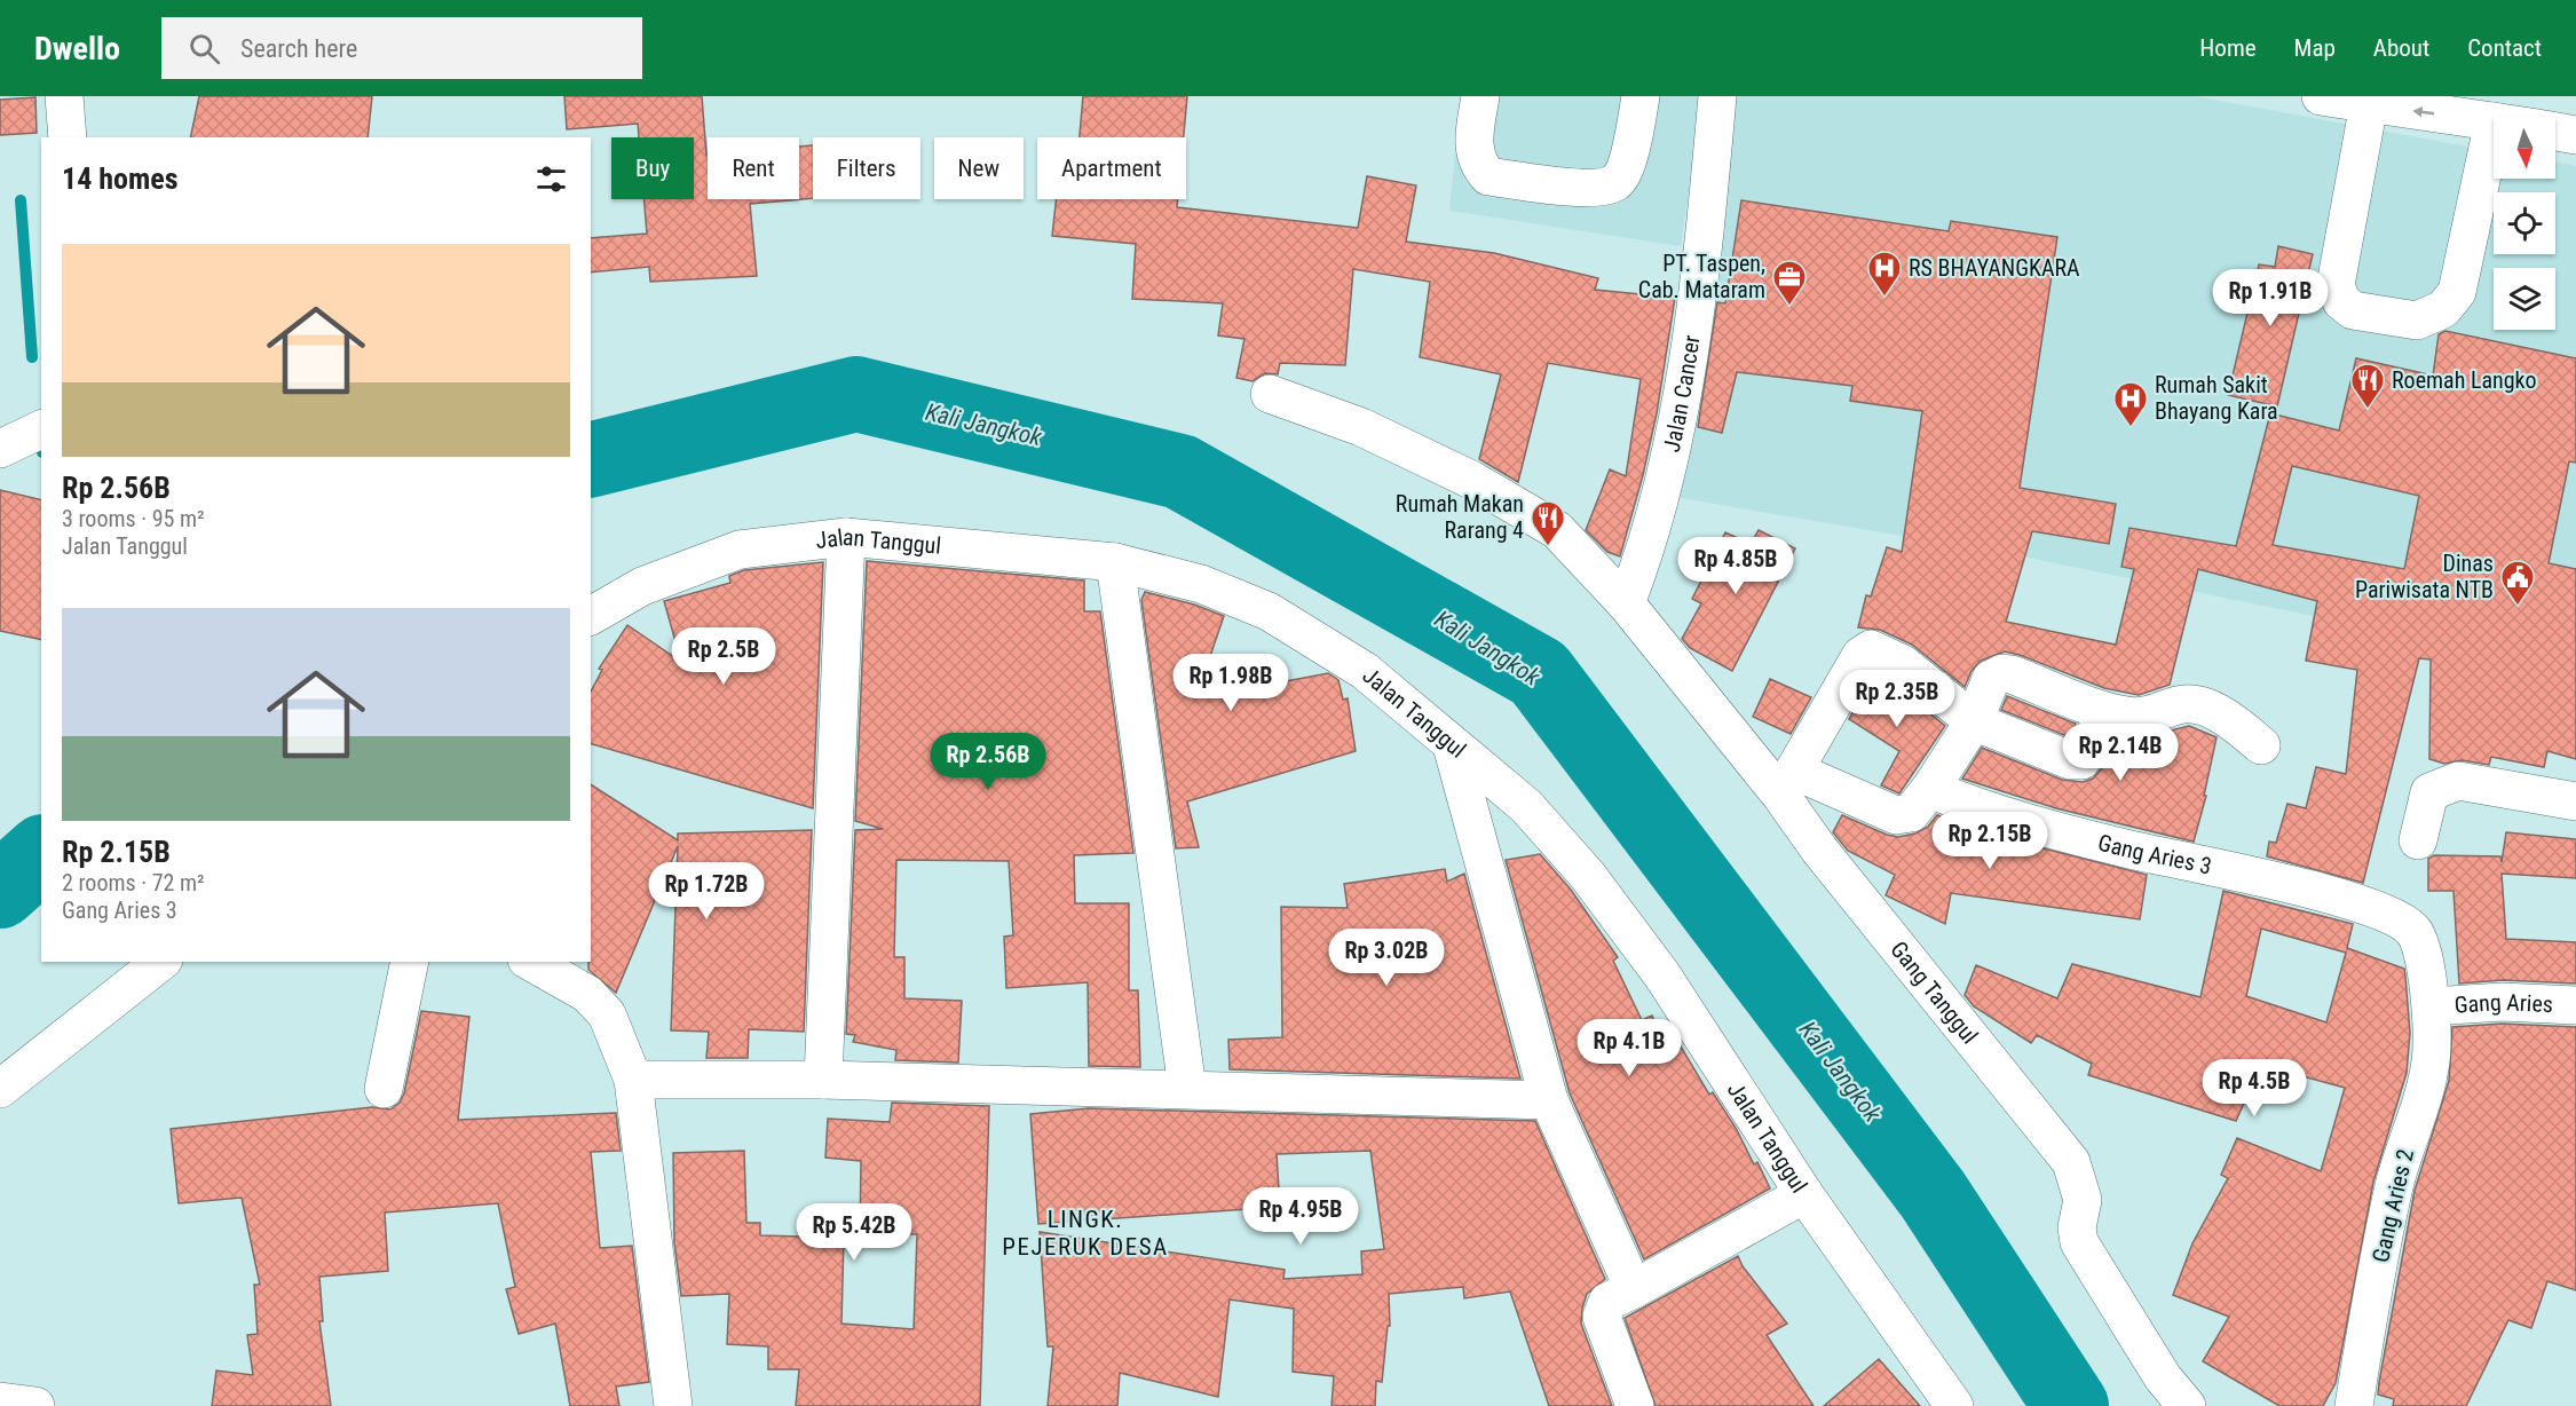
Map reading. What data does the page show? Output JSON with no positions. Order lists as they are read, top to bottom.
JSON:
{
  "streets": {
    "street": [
      "Jalan Cancer",
      "Jalan Tanggul",
      "Gang Aries 3",
      "Gang Tanggul",
      "Gang Aries",
      "Gang Aries 2"
    ]
  },
  "crossings": [
    ["Jalan Cancer", "Gang Tanggul"],
    ["Gang Aries 3", "Gang Aries"],
    ["Gang Aries 3", "Gang Aries 2"],
    ["Gang Aries", "Gang Aries 2"]
  ],
  "districts": ["LINGK. PEJERUK DESA"],
  "water": ["Kali Jangkok"],
  "places": {
    "hospital": ["RS BHAYANGKARA", "Rumah Sakit Bhayang Kara"],
    "office": ["PT. Taspen, Cab. Mataram"],
    "restaurant": ["Roemah Langko", "Rumah Makan Rarang 4"],
    "public building": ["Dinas Pariwisata NTB"]
  },
  "north": "bottom",
  "page": {
    "header": "Dwello",
    "search": "Search here",
    "nav": [
      "Home",
      "Map",
      "About",
      "Contact"
    ],
    "chip": [
      "Buy",
      "Rent",
      "Filters",
      "New",
      "Apartment"
    ],
    "heading": "14 homes",
    "list": [
      {
        "name": "Rp 2.56B",
        "note": "3 rooms · 95 m² · Jalan Tanggul"
      },
      {
        "name": "Rp 2.15B",
        "note": "2 rooms · 72 m² · Gang Aries 3"
      }
    ],
    "price": [
      "Rp 1.91B",
      "Rp 4.85B",
      "Rp 2.5B",
      "Rp 1.98B",
      "Rp 2.35B",
      "Rp 2.14B",
      "Rp 2.56B",
      "Rp 2.15B",
      "Rp 1.72B",
      "Rp 3.02B",
      "Rp 4.1B",
      "Rp 4.5B",
      "Rp 4.95B",
      "Rp 5.42B"
    ]
  }
}
